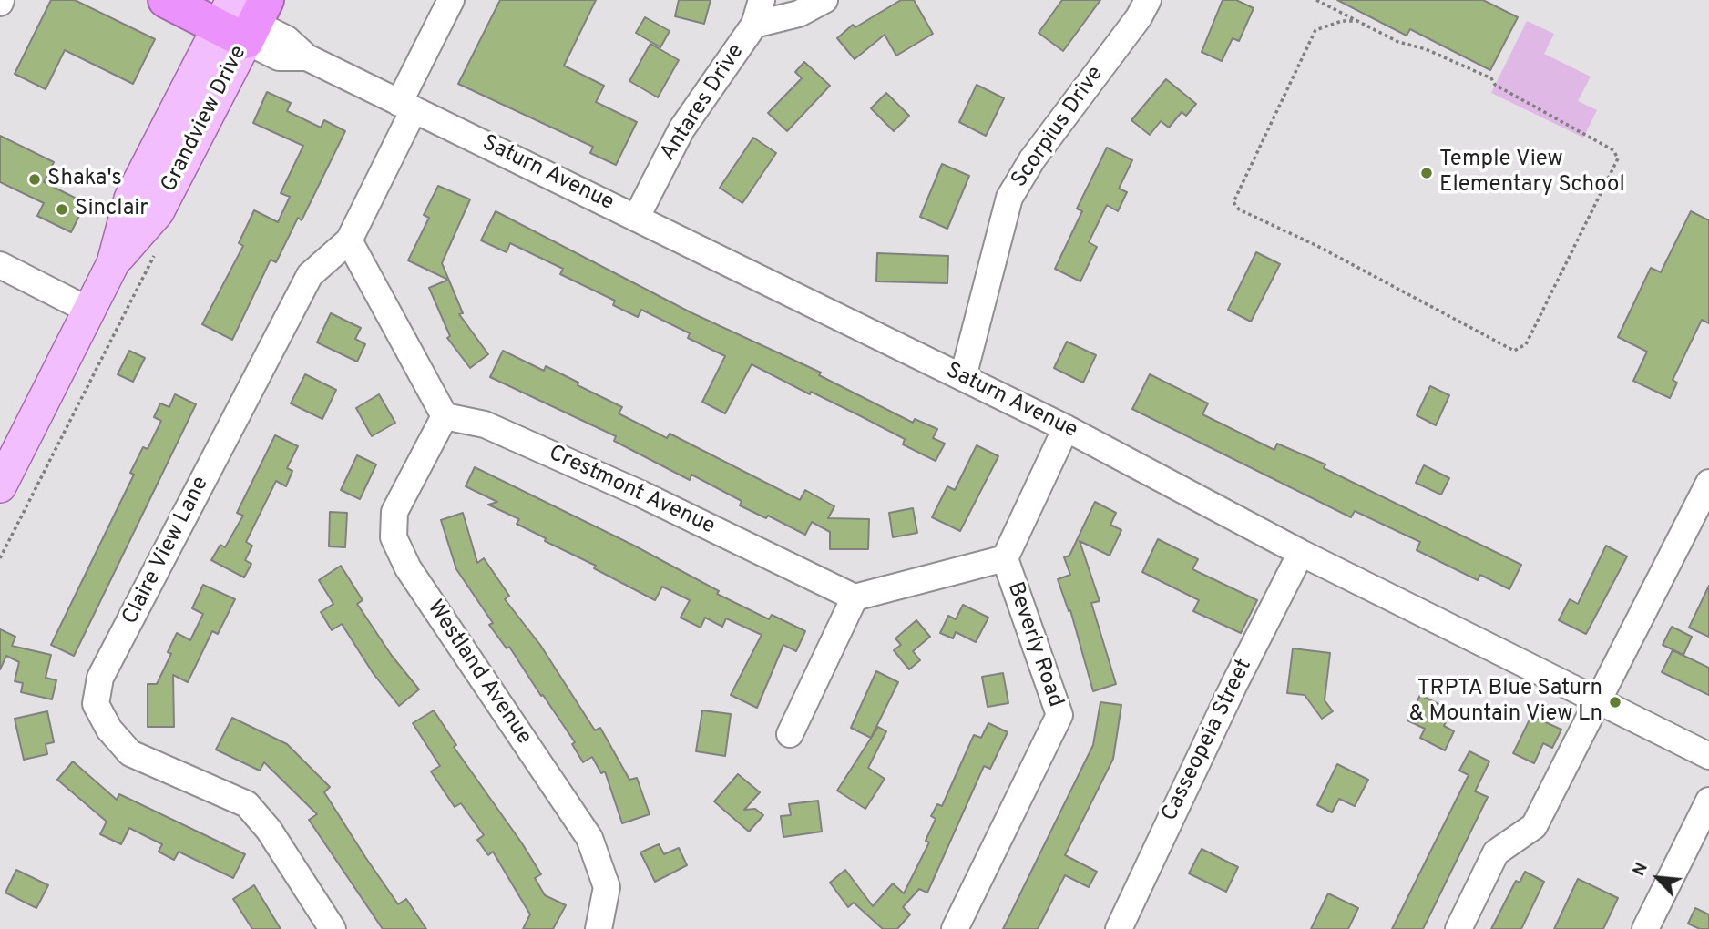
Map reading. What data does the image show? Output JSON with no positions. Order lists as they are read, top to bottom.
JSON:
{
  "streets": {
    "main road": ["Grandview Drive"],
    "street": [
      "Antares Drive",
      "Scorpius Drive",
      "Saturn Avenue",
      "Crestmont Avenue",
      "Claire View Lane",
      "Beverly Road",
      "Westland Avenue",
      "Casseopeia Street"
    ]
  },
  "crossings": [
    ["Antares Drive", "Saturn Avenue"],
    ["Grandview Drive", "Saturn Avenue"],
    ["Scorpius Drive", "Saturn Avenue"],
    ["Saturn Avenue", "Claire View Lane"],
    ["Saturn Avenue", "Beverly Road"],
    ["Saturn Avenue", "Casseopeia Street"],
    ["Crestmont Avenue", "Westland Avenue"]
  ],
  "places": [
    "Temple View Elementary School",
    "Shaka's",
    "Sinclair",
    "TRPTA Blue Saturn & Mountain View Ln"
  ],
  "north": "top left"
}
